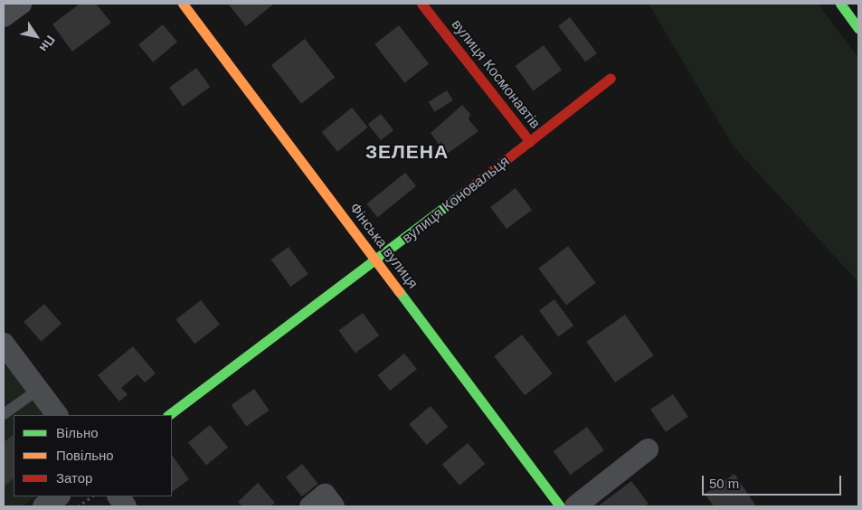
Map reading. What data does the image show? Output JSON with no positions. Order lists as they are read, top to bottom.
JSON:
{
  "streets": {
    "street": ["вулиця Космонавтів", "вулиця Коновальця", "Фінська вулиця"]
  },
  "crossings": [
    ["вулиця Космонавтів", "вулиця Коновальця"],
    ["вулиця Коновальця", "Фінська вулиця"]
  ],
  "districts": ["ЗЕЛЕНА"],
  "legend": ["Вільно", "Повільно", "Затор"],
  "scale_bar": "50 m",
  "north": "bottom right"
}
